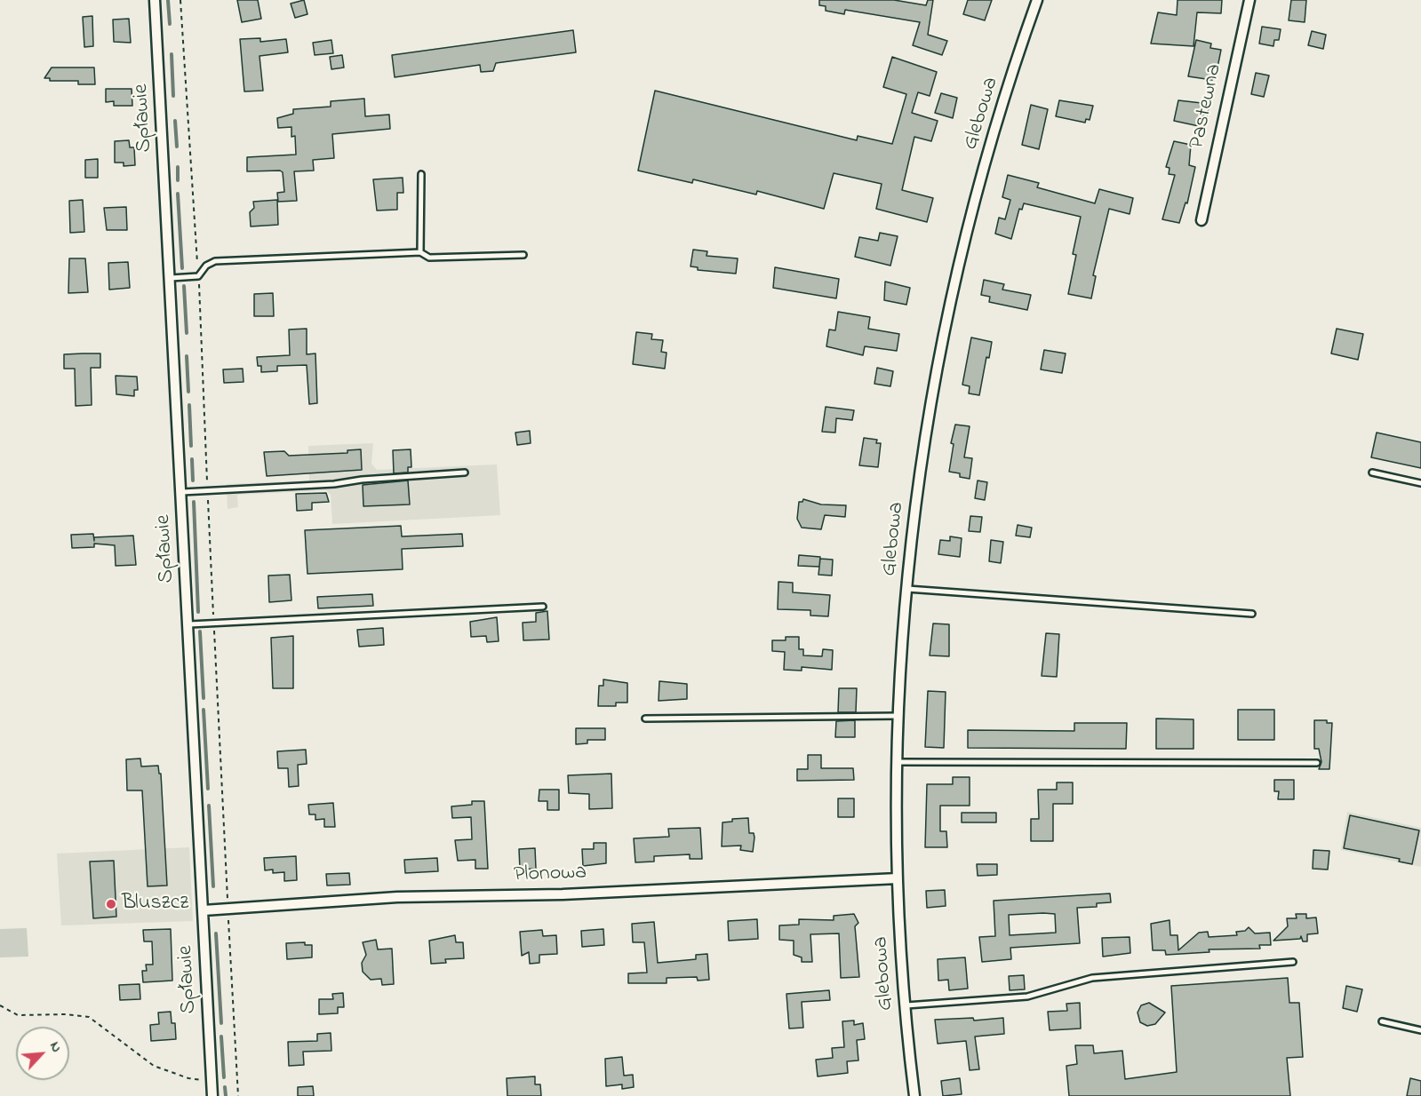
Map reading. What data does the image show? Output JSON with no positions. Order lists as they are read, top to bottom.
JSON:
{
  "streets": {
    "street": [
      "Pastewna",
      "Glebowa",
      "Spławie",
      "Plonowa"
    ]
  },
  "crossings": [
    ["Glebowa", "Plonowa"],
    ["Spławie", "Plonowa"]
  ],
  "places": ["Bluszcz"],
  "north": "top right"
}
